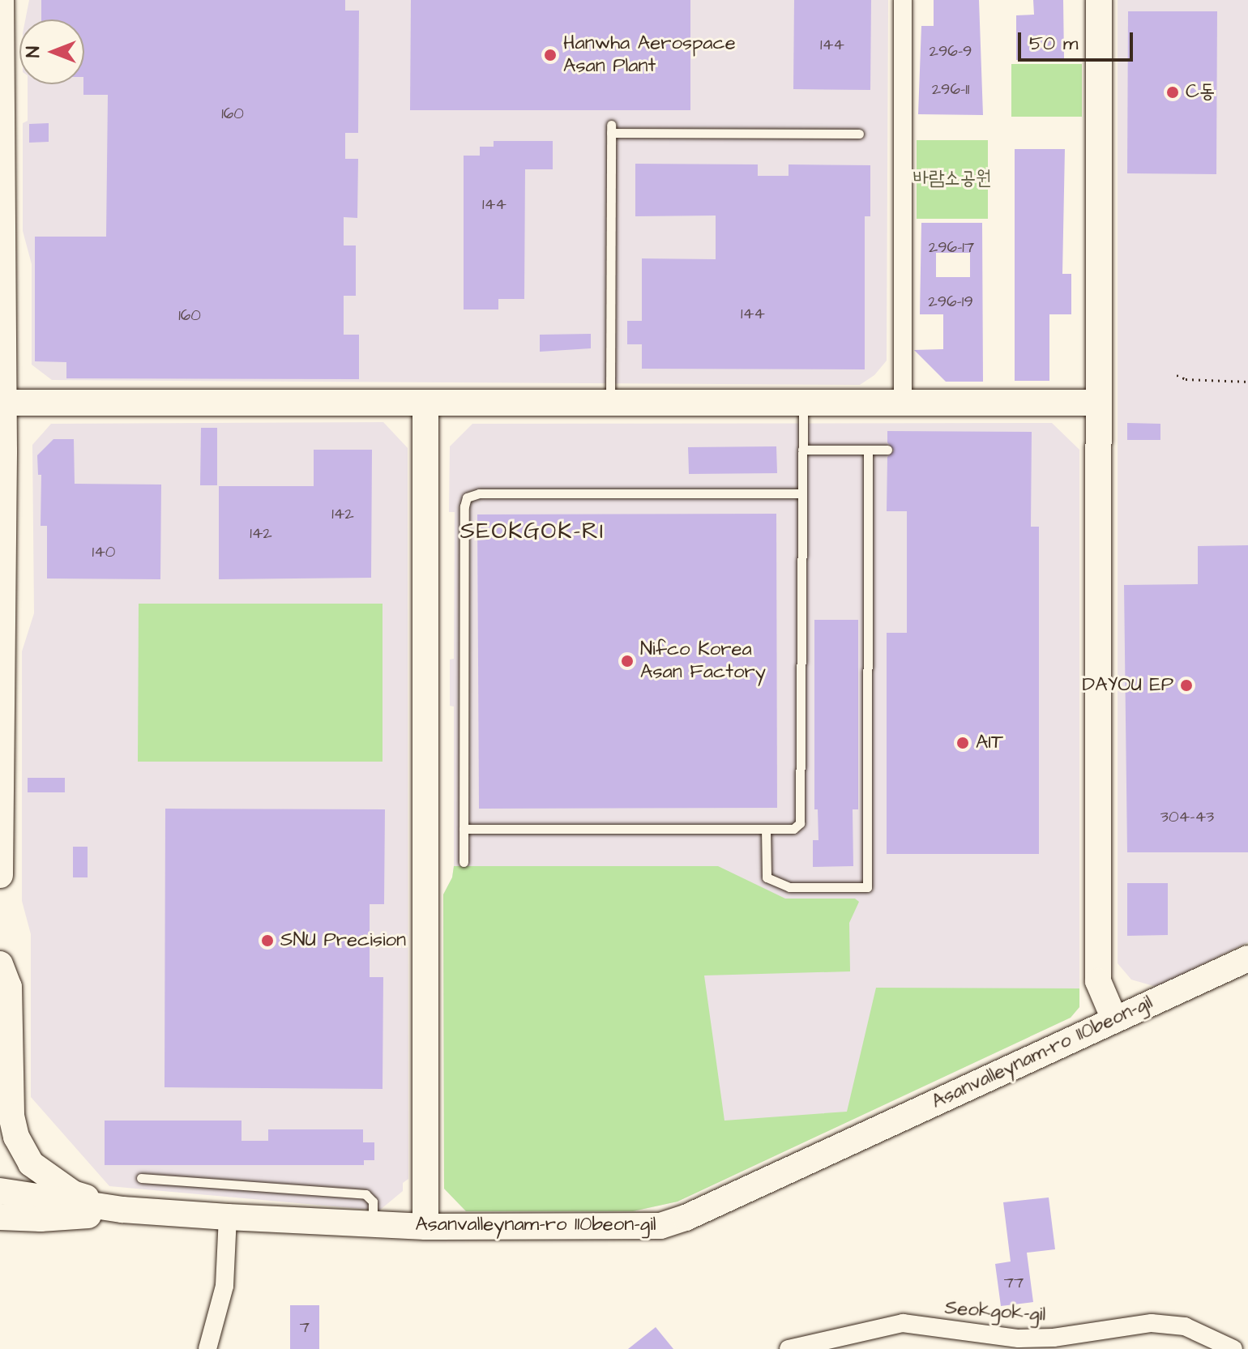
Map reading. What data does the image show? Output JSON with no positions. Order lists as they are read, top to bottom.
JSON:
{
  "streets": {
    "street": ["Asanvalleynam-ro 110beon-gil", "Seokgok-gil"]
  },
  "districts": ["SEOKGOK-RI"],
  "parks": ["바람소공원"],
  "places": [
    "Hanwha Aerospace Asan Plant",
    "C동",
    "Nifco Korea Asan Factory",
    "DAYOU EP",
    "AIT",
    "SNU Precision"
  ],
  "house_numbers": [
    "144",
    "296-9",
    "296-11",
    "160",
    "144",
    "296-17",
    "296-19",
    "144",
    "160",
    "142",
    "142",
    "140",
    "304-43",
    "77",
    "7"
  ],
  "scale_bar": "50 m",
  "north": "left"
}
